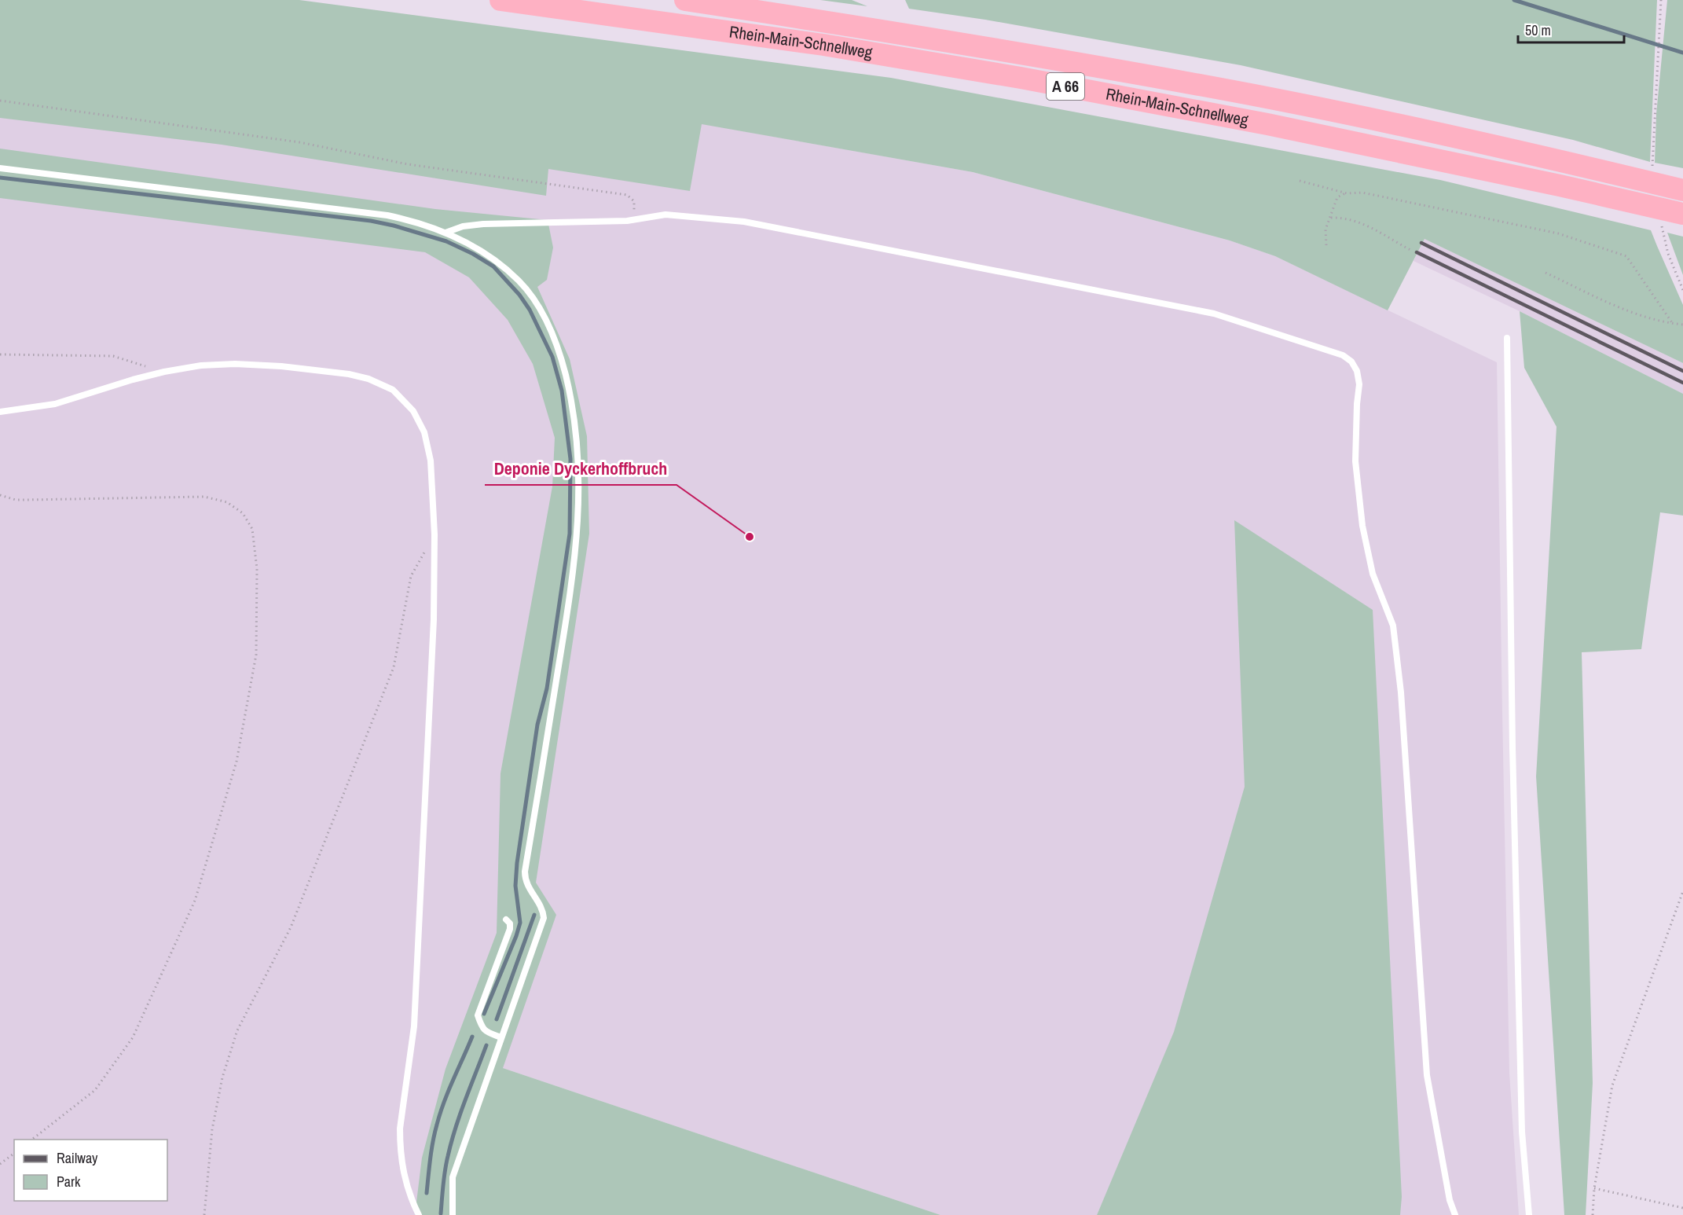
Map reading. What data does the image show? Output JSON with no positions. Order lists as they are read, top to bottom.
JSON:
{
  "streets": {
    "highway": ["Rhein-Main-Schnellweg", "A 66"]
  },
  "places": ["Deponie Dyckerhoffbruch"],
  "legend": ["Railway", "Park"],
  "scale_bar": "50 m"
}
